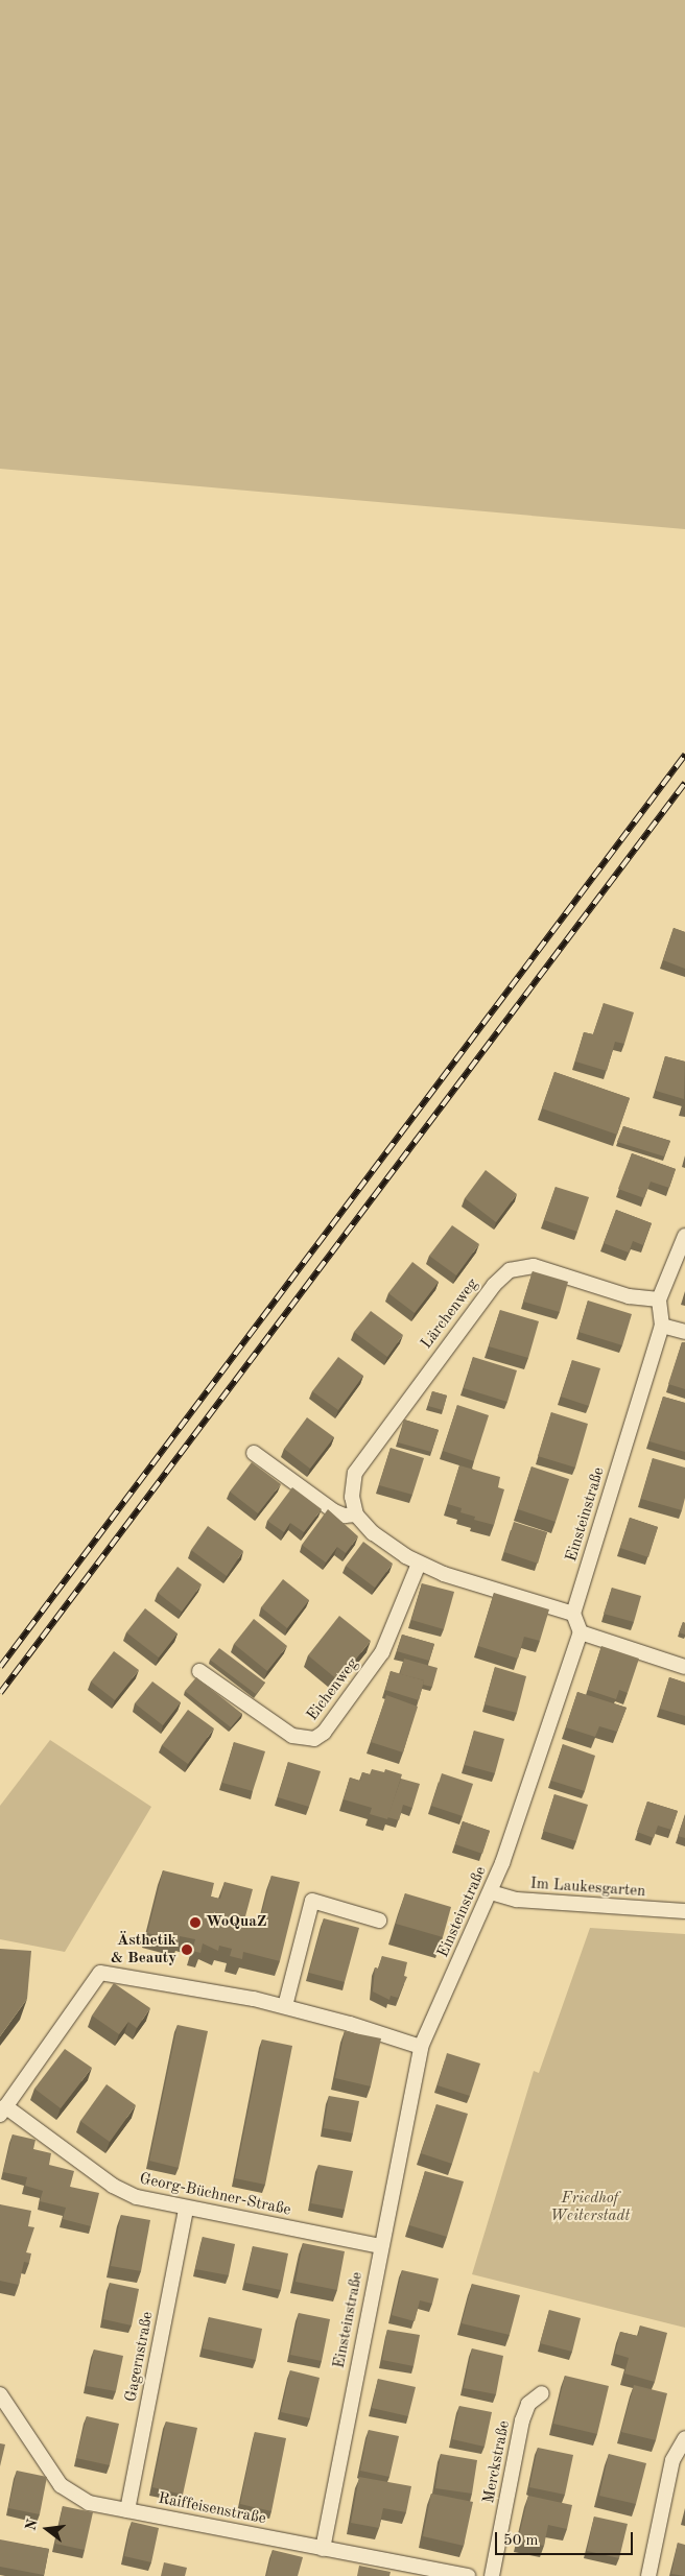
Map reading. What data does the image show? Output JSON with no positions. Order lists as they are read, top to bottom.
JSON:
{
  "streets": {
    "street": [
      "Lärchenweg",
      "Einsteinstraße",
      "Eichenweg",
      "Im Laukesgarten",
      "Georg-Büchner-Straße",
      "Gagernstraße",
      "Merckstraße",
      "Raiffeisenstraße"
    ]
  },
  "crossings": [
    ["Lärchenweg", "Einsteinstraße"],
    ["Einsteinstraße", "Im Laukesgarten"],
    ["Einsteinstraße", "Georg-Büchner-Straße"],
    ["Einsteinstraße", "Raiffeisenstraße"],
    ["Georg-Büchner-Straße", "Gagernstraße"],
    ["Gagernstraße", "Raiffeisenstraße"]
  ],
  "parks": ["Friedhof Weiterstadt"],
  "places": ["WoQuaZ", "Ästhetik & Beauty"],
  "scale_bar": "50 m",
  "north": "left"
}
